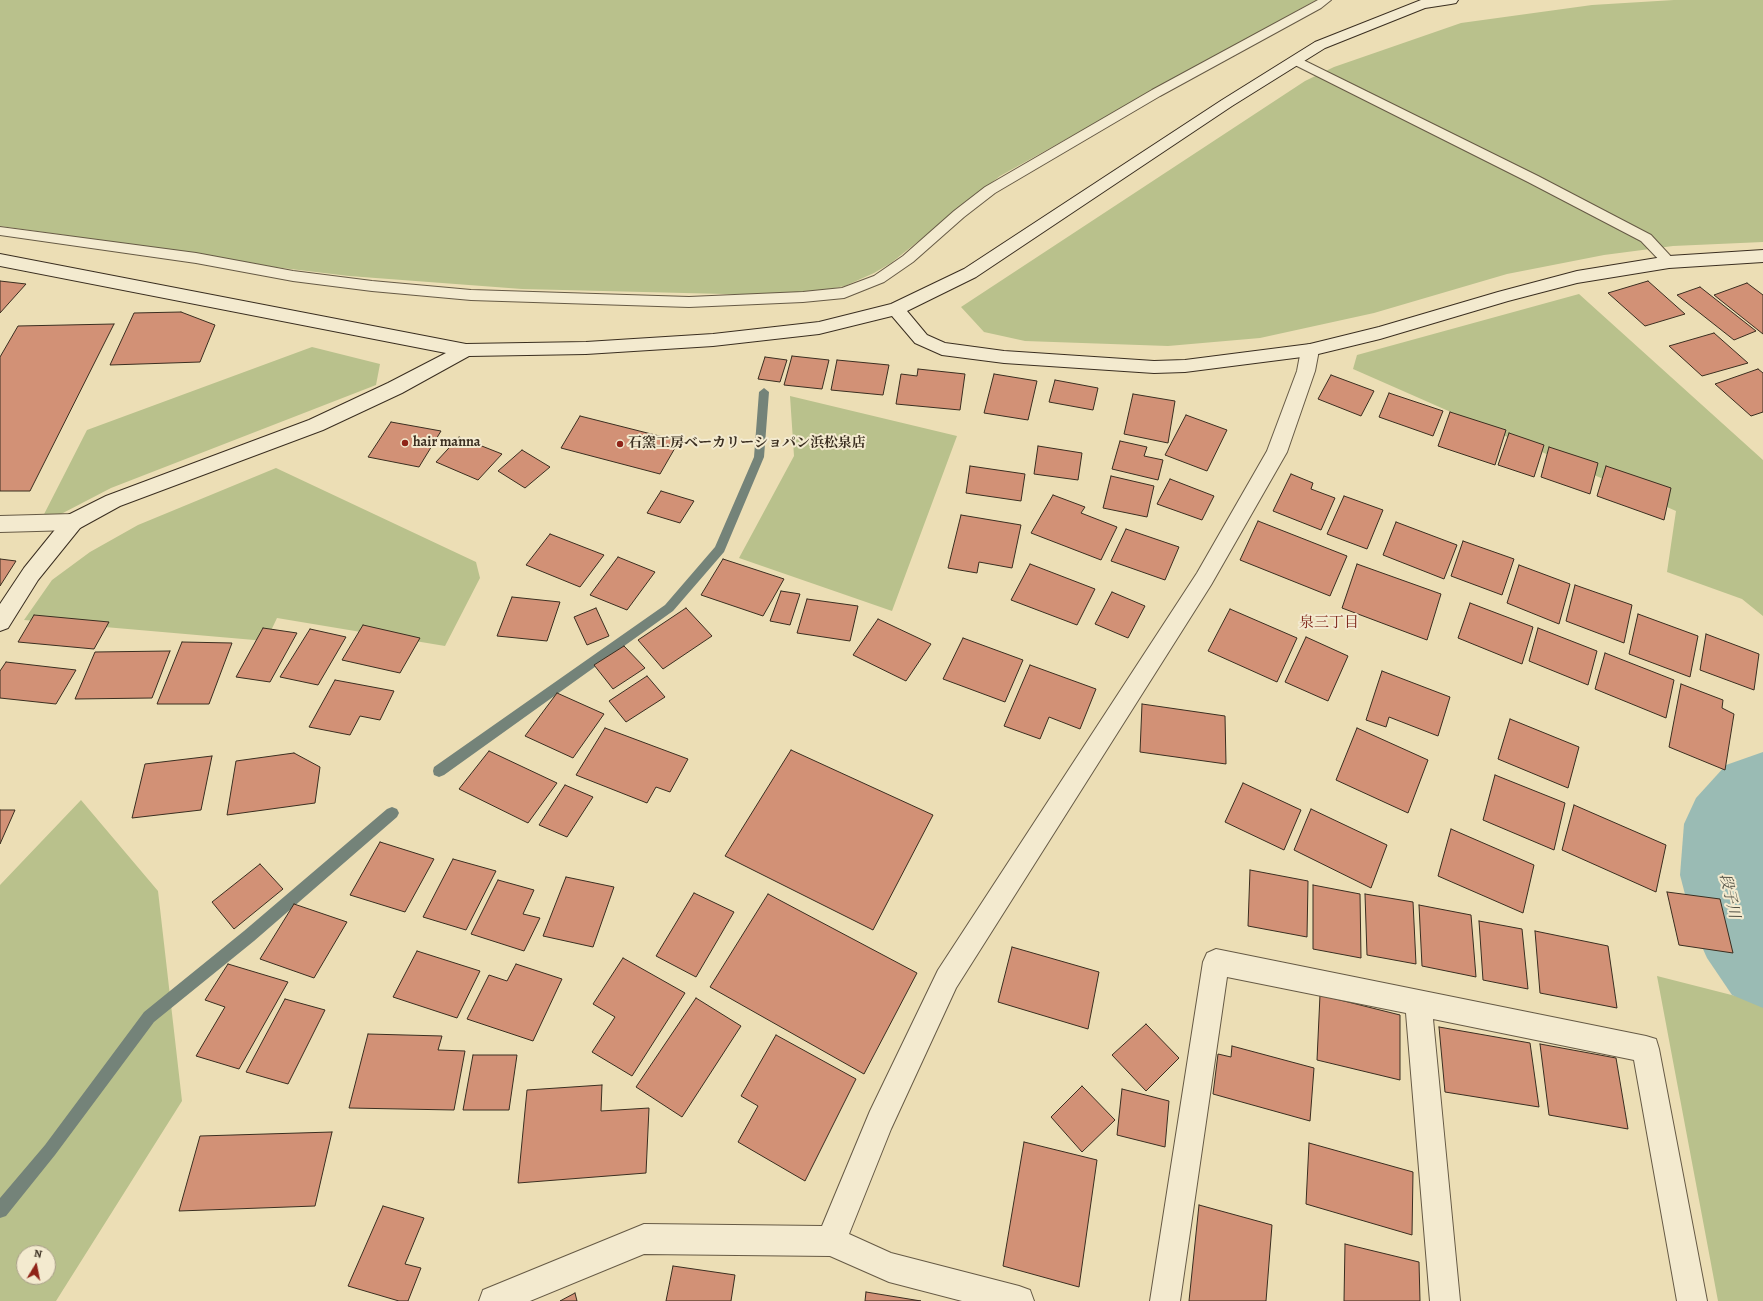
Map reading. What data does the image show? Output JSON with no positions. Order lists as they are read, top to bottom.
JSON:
{
  "districts": ["泉三丁目"],
  "water": ["段子川"],
  "places": ["hair manna", "石窯工房ベーカリーショパン浜松泉店"],
  "north": "top"
}
